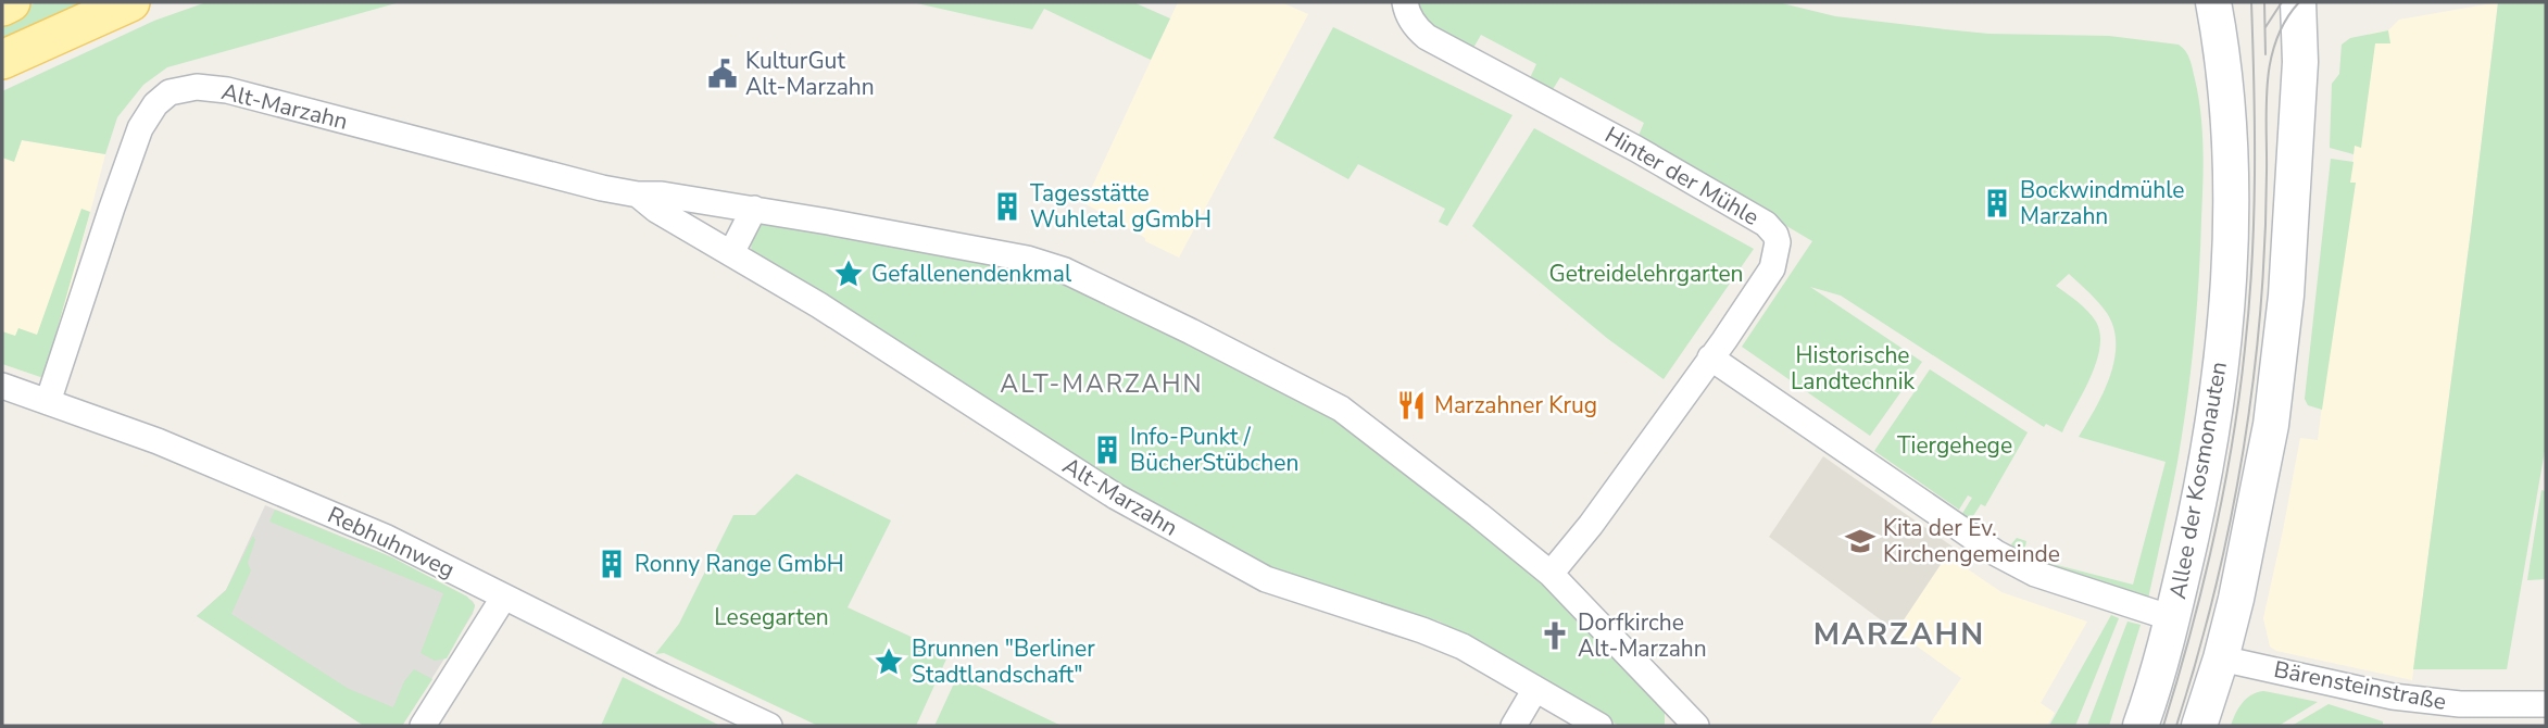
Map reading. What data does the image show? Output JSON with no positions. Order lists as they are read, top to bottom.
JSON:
{
  "streets": {
    "main road": ["Allee der Kosmonauten"],
    "street": [
      "Alt-Marzahn",
      "Hinter der Mühle",
      "Rebhuhnweg",
      "Bärensteinstraße"
    ]
  },
  "crossings": [
    ["Alt-Marzahn", "Rebhuhnweg"]
  ],
  "districts": ["ALT-MARZAHN", "MARZAHN"],
  "parks": [
    "Getreidelehrgarten",
    "Historische Landtechnik",
    "Tiergehege",
    "Lesegarten"
  ],
  "places": {
    "public building": ["KulturGut Alt-Marzahn"],
    "building": [
      "Bockwindmühle Marzahn",
      "Tagesstätte Wuhletal gGmbH",
      "Info-Punkt / BücherStübchen",
      "Ronny Range GmbH"
    ],
    "place": ["Gefallenendenkmal", "Brunnen \"Berliner Stadtlandschaft\""],
    "restaurant": ["Marzahner Krug"],
    "school or university": ["Kita der Ev. Kirchengemeinde"],
    "church": ["Dorfkirche Alt-Marzahn"]
  }
}
